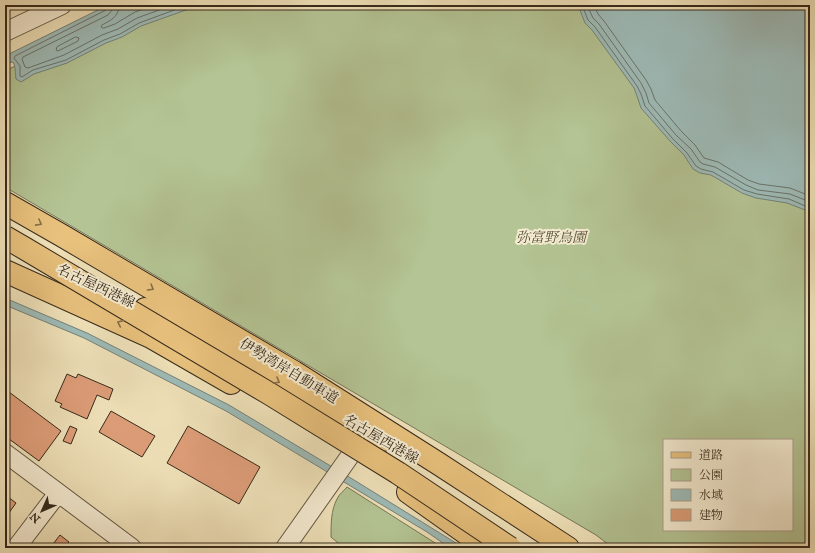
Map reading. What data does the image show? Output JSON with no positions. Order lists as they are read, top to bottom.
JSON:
{
  "streets": {
    "main road": ["名古屋西港線", "伊勢湾岸自動車道"]
  },
  "parks": ["弥富野鳥園"],
  "legend": [
    "道路",
    "公園",
    "水域",
    "建物"
  ],
  "north": "bottom left"
}
